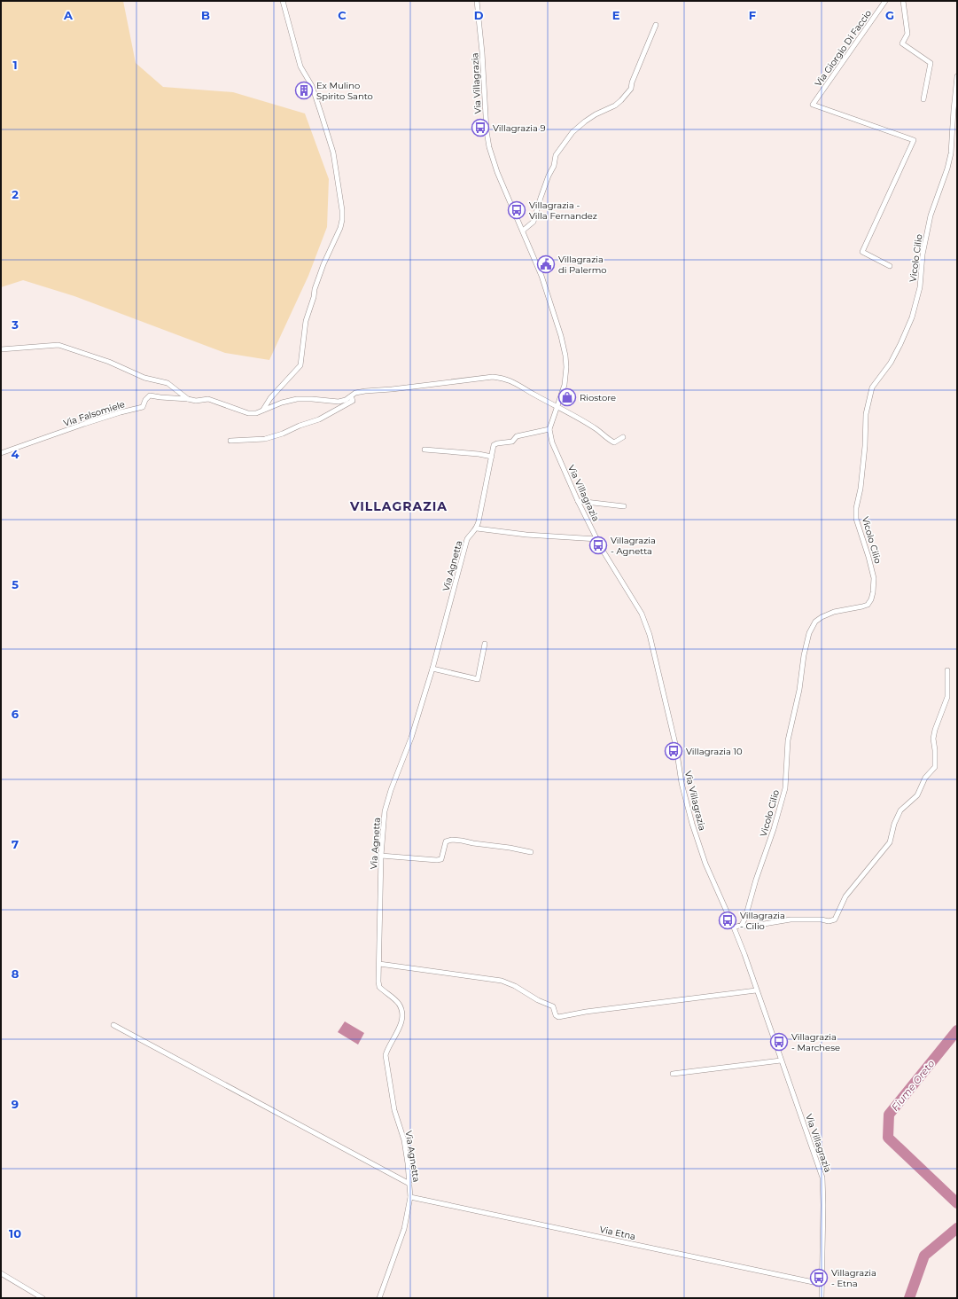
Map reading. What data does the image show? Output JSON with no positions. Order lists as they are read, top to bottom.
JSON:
{
  "streets": {
    "street": [
      "Via Giorgio Di Faccio",
      "Via Villagrazia",
      "Vicolo Cilio",
      "Via Falsomiele",
      "Via Agnetta",
      "Via Etna"
    ]
  },
  "crossings": [
    ["Via Villagrazia", "Via Agnetta"],
    ["Via Villagrazia", "Via Etna"],
    ["Via Agnetta", "Via Etna"]
  ],
  "districts": ["VILLAGRAZIA"],
  "water": ["Fiume Oreto"],
  "places": {
    "building": ["Ex Mulino Spirito Santo"],
    "bus stop": [
      "Villagrazia 9",
      "Villagrazia - Villa Fernandez",
      "Villagrazia - Agnetta",
      "Villagrazia 10",
      "Villagrazia - Cilio",
      "Villagrazia - Marchese",
      "Villagrazia - Etna"
    ],
    "public building": ["Villagrazia di Palermo"],
    "shop": ["Riostore"]
  },
  "grid": {
    "columns": [
      "A",
      "B",
      "C",
      "D",
      "E",
      "F",
      "G"
    ],
    "rows": [
      "1",
      "2",
      "3",
      "4",
      "5",
      "6",
      "7",
      "8",
      "9",
      "10"
    ]
  }
}
